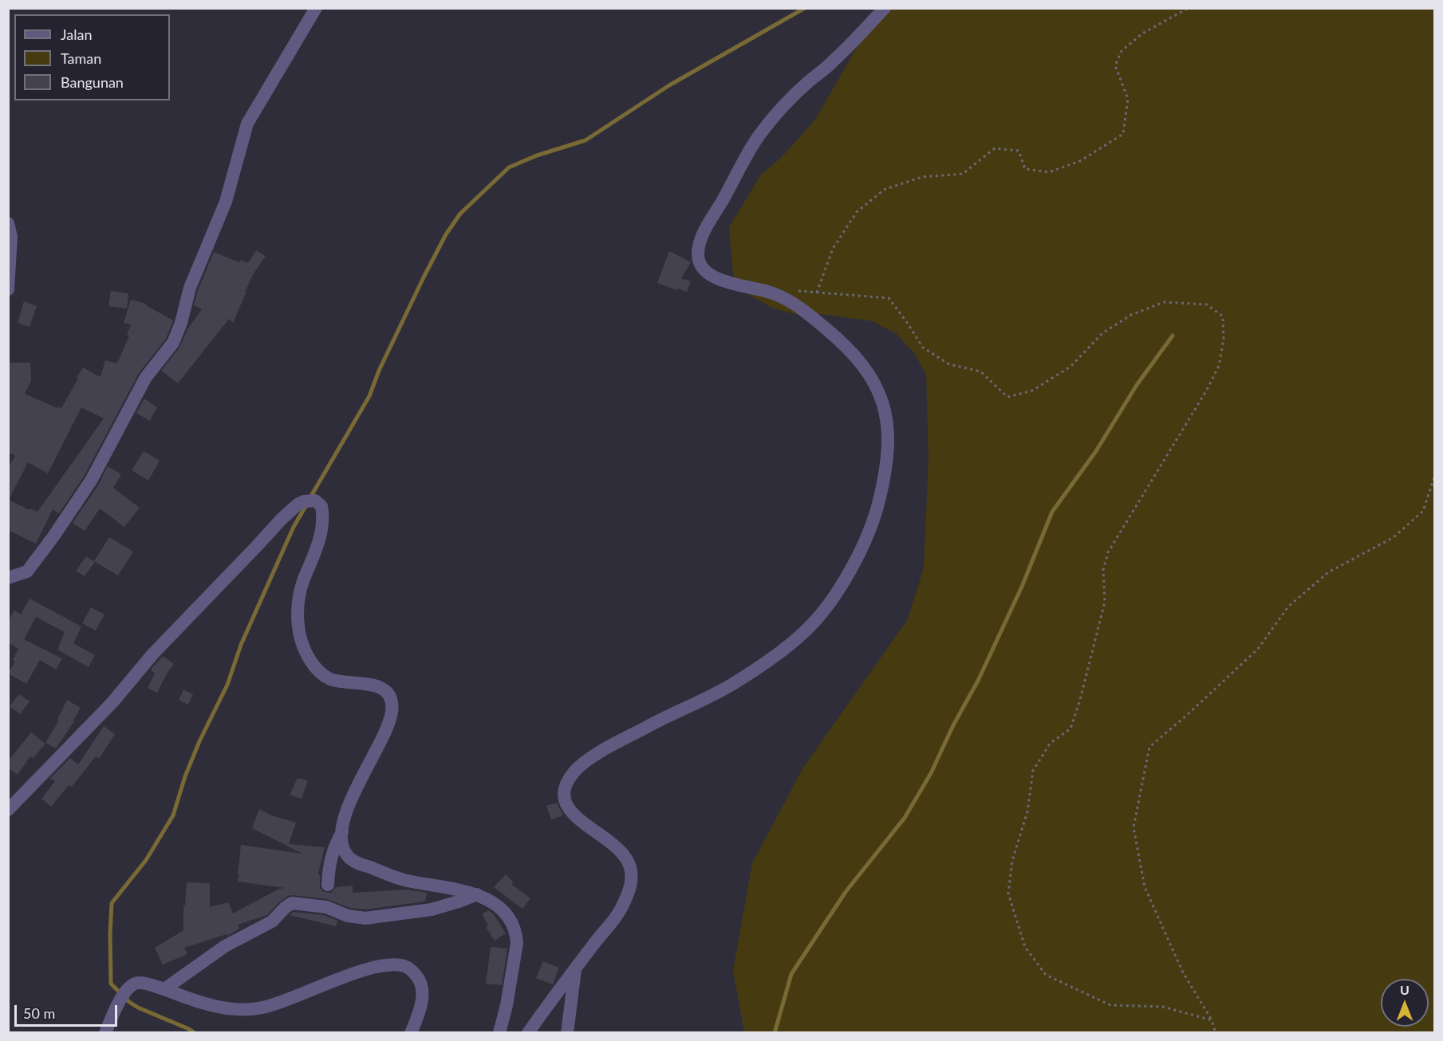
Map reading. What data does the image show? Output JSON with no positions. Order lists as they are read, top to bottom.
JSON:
{
  "legend": ["Jalan", "Taman", "Bangunan"],
  "scale_bar": "50 m",
  "north": "top"
}
